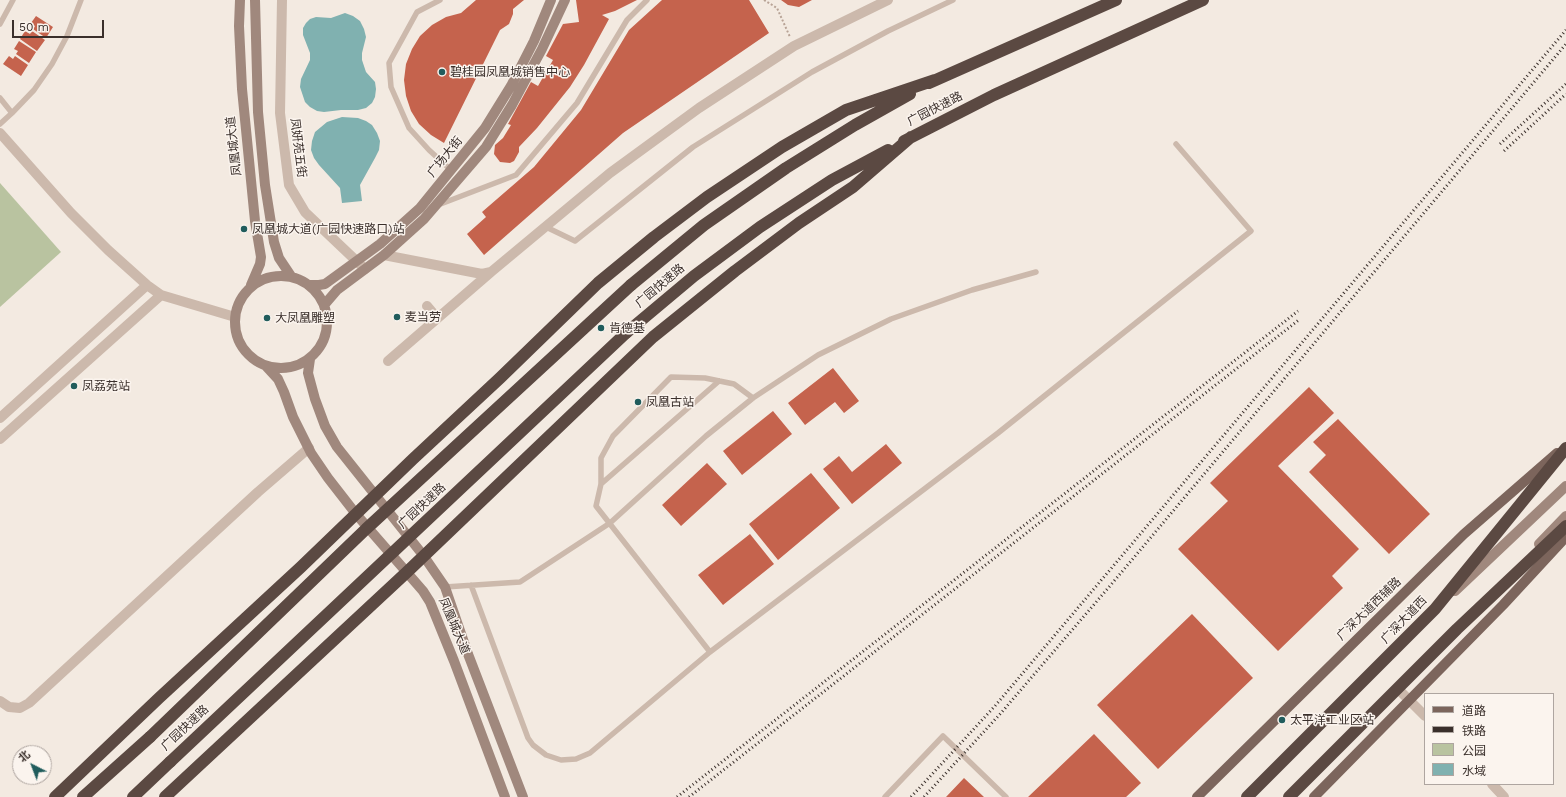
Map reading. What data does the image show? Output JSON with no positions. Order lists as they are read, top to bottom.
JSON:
{
  "streets": {
    "highway": ["广园快速路", "广深大道西"],
    "main road": ["凤凰城大道", "广场大街", "广深大道西辅路"],
    "street": ["凤妍苑五街"]
  },
  "crossings": [
    ["凤凰城大道", "广场大街"],
    ["凤妍苑五街", "广场大街"]
  ],
  "places": [
    "碧桂园凤凰城销售中心",
    "凤凰城大道(广园快速路口)站",
    "麦当劳",
    "大凤凰雕塑",
    "肯德基",
    "凤荔苑站",
    "凤凰古站",
    "太平洋工业区站"
  ],
  "legend": [
    "道路",
    "铁路",
    "公园",
    "水域"
  ],
  "scale_bar": "50 m",
  "north": "top left"
}
